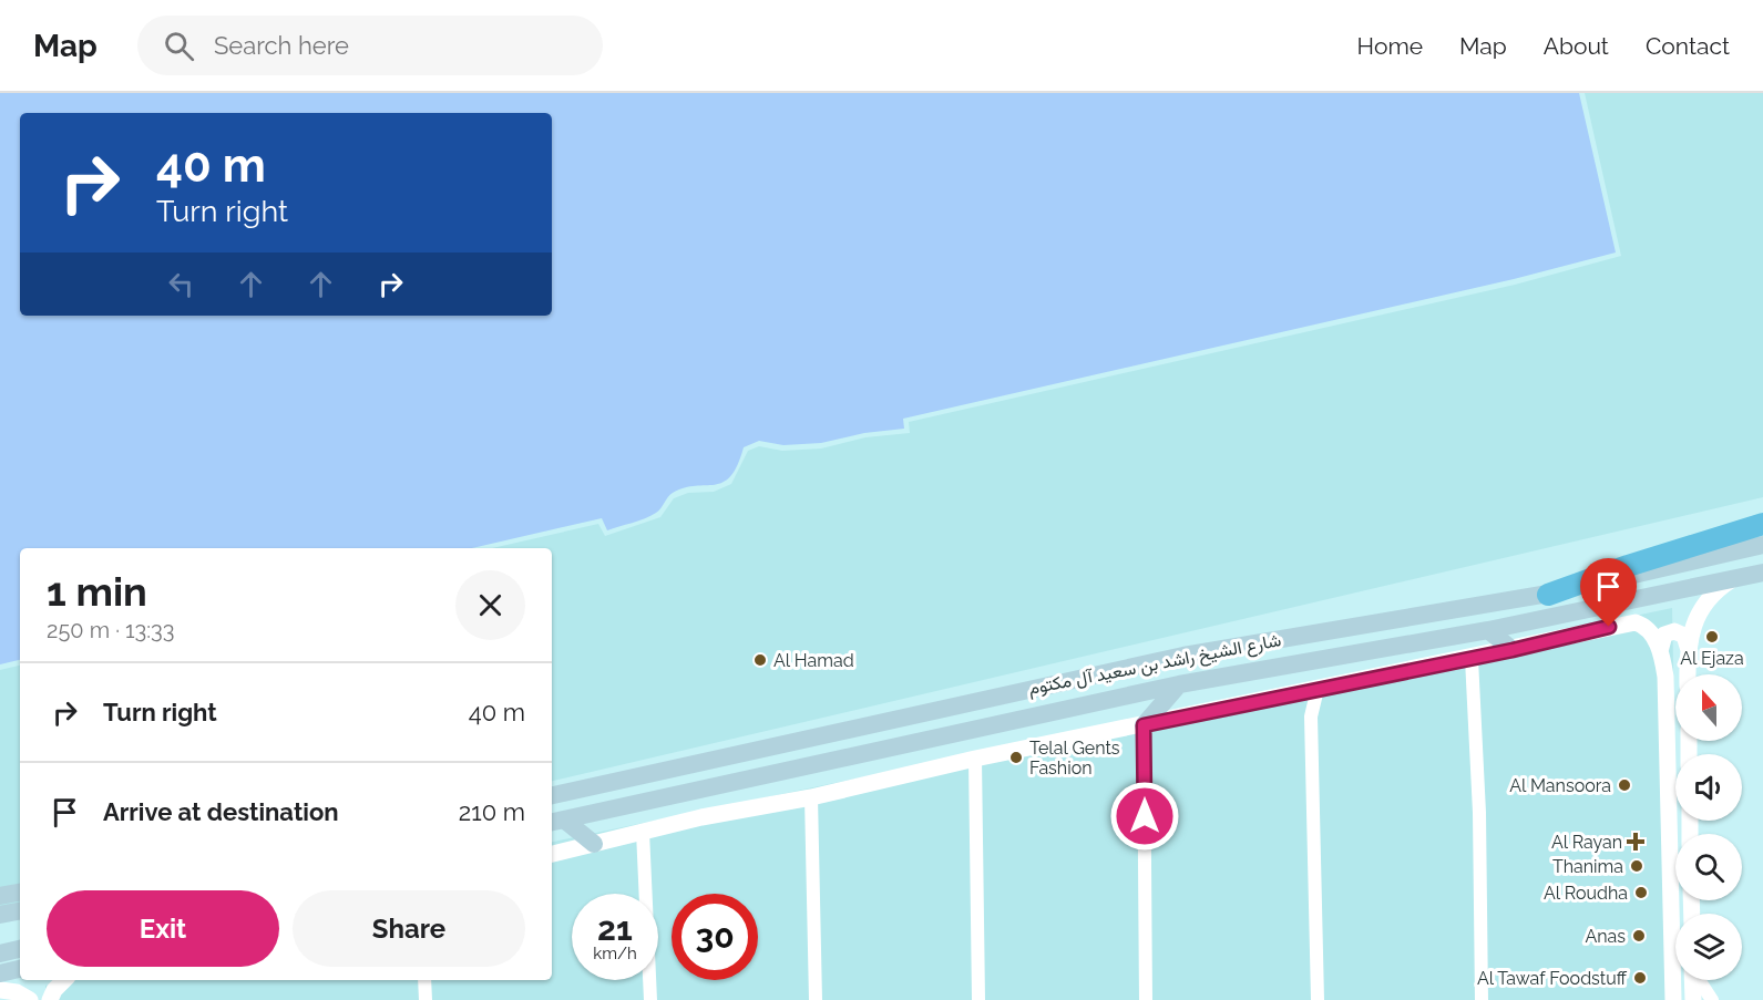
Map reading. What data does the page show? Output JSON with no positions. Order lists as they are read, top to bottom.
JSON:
{
  "streets": {
    "main road": ["شارع الشيخ راشد بن سعيد آل مكتوم"]
  },
  "places": {
    "other": [
      "Al Ejaza",
      "Al Hamad",
      "Telal Gents Fashion",
      "Al Mansoora",
      "Thanima",
      "Al Roudha",
      "Anas",
      "Al Tawaf Foodstuff"
    ],
    "health": ["Al Rayan"]
  },
  "north": "top",
  "page": {
    "header": "Map",
    "search": "Search here",
    "nav": [
      "Home",
      "Map",
      "About",
      "Contact"
    ],
    "turn": ["40 m", "Turn right"],
    "heading": ["1 min", "250 m · 13:33"],
    "list": [
      {
        "name": "Turn right",
        "value": "40 m"
      },
      {
        "name": "Arrive at destination",
        "value": "210 m"
      }
    ],
    "buttons": ["Exit", "Share"],
    "speed": "21 km/h",
    "limit": "30"
  }
}
